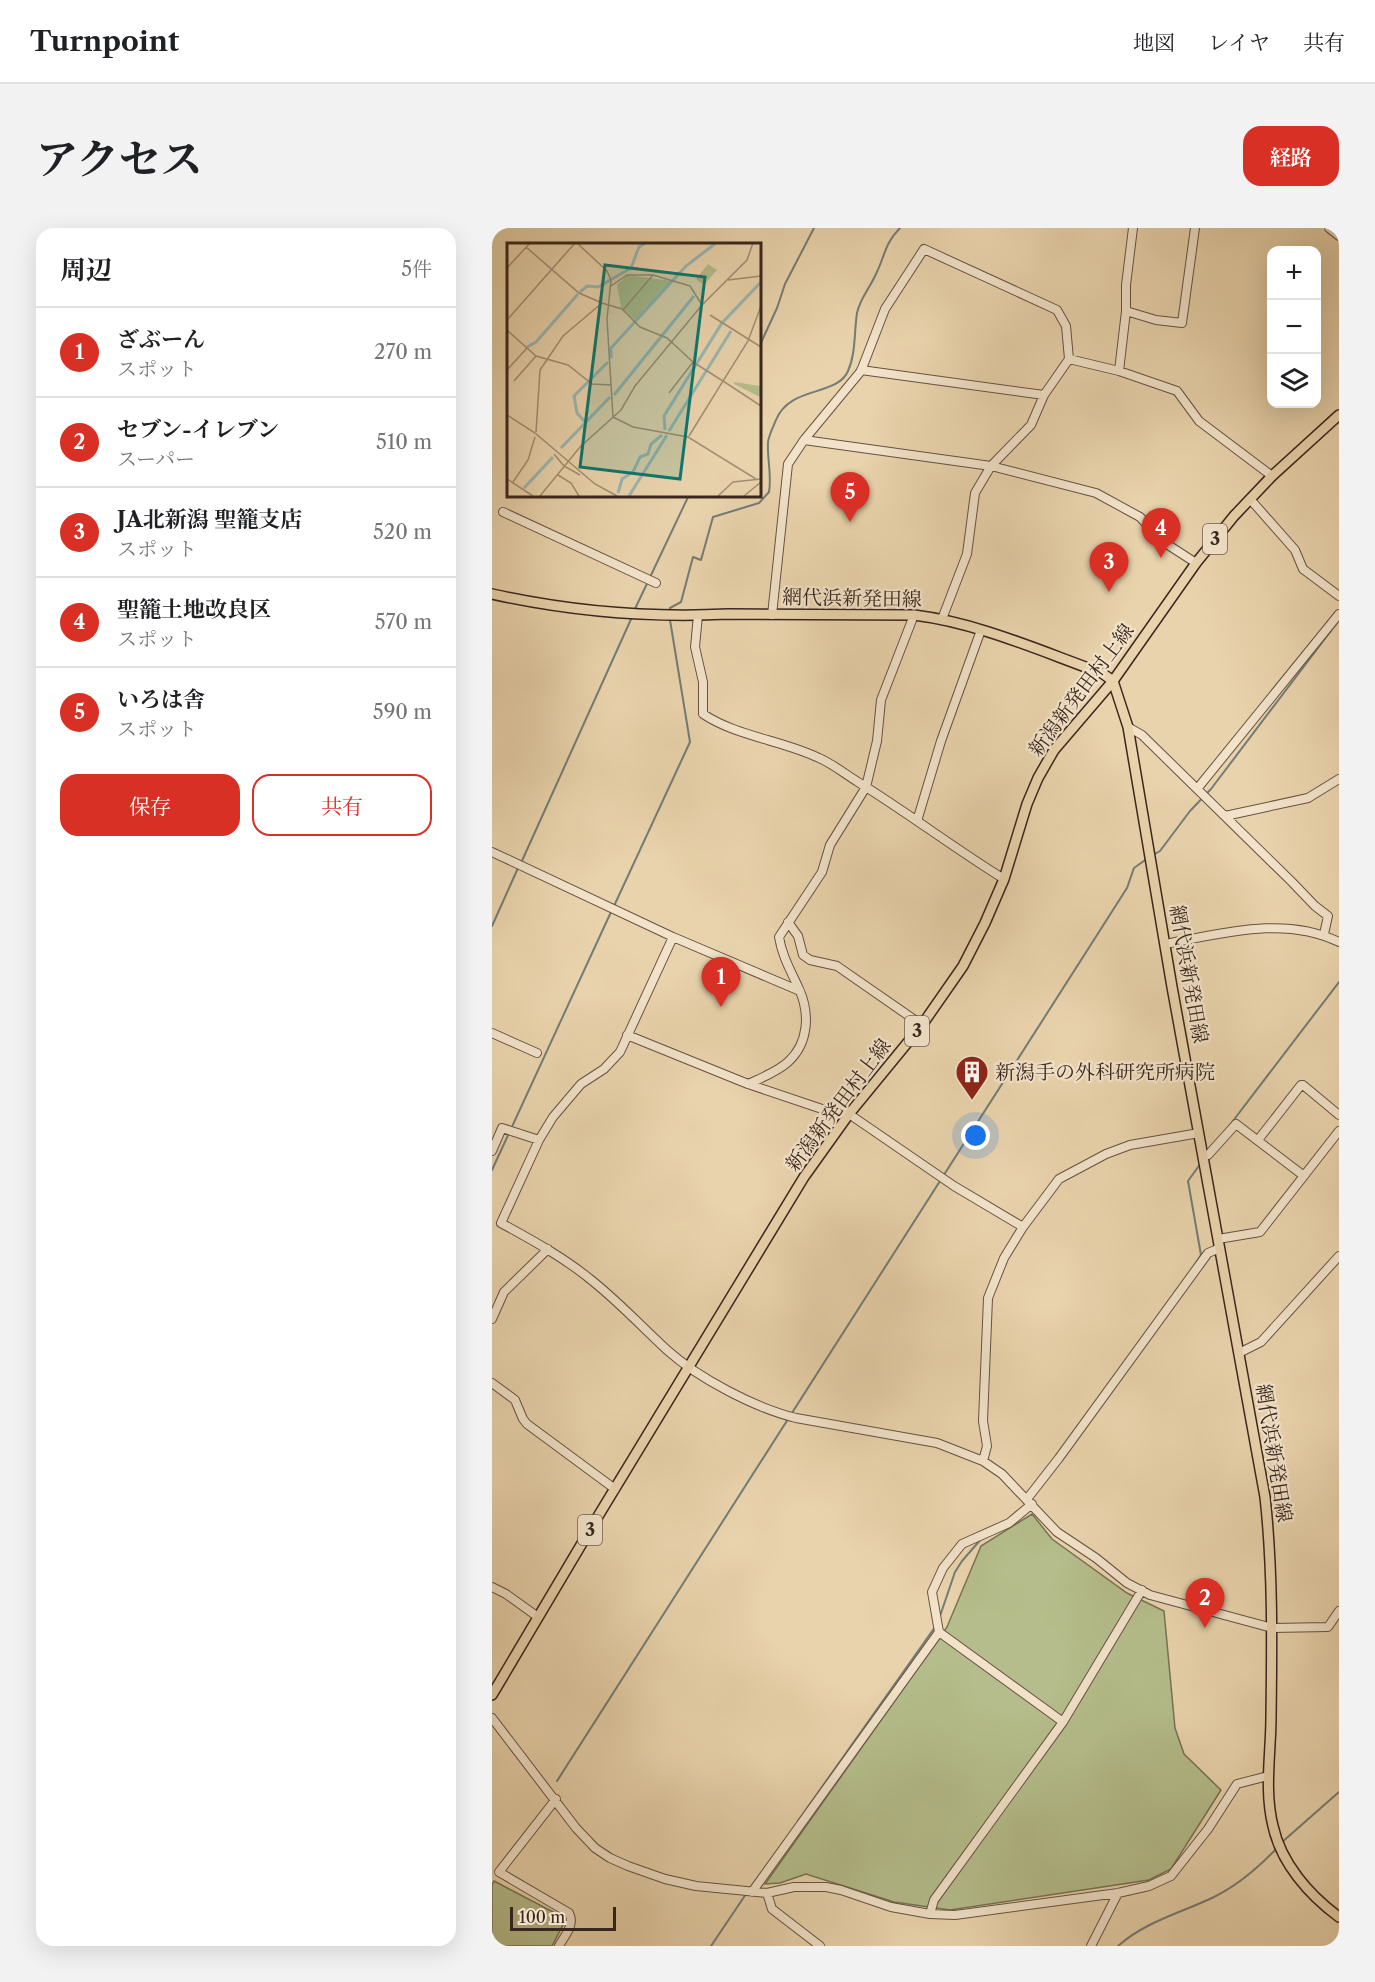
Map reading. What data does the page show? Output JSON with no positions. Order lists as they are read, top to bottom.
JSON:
{
  "streets": {
    "main road": ["3", "網代浜新発田線", "新潟新発田村上線"]
  },
  "crossings": [
    ["網代浜新発田線", "新潟新発田村上線"]
  ],
  "places": {
    "building": ["新潟手の外科研究所病院"]
  },
  "scale_bar": "100 m",
  "page": {
    "header": "Turnpoint",
    "nav": ["地図", "レイヤ", "共有"],
    "title": "アクセス",
    "buttons": [
      "経路",
      ["保存", "共有"]
    ],
    "heading": ["周辺", "5件"],
    "map_buttons": ["+", "−"],
    "list": [
      {
        "mark": "1",
        "name": "ざぶーん",
        "note": "スポット",
        "value": "270 m"
      },
      {
        "mark": "2",
        "name": "セブン-イレブン",
        "note": "スーパー",
        "value": "510 m"
      },
      {
        "mark": "3",
        "name": "JA北新潟 聖籠支店",
        "note": "スポット",
        "value": "520 m"
      },
      {
        "mark": "4",
        "name": "聖籠土地改良区",
        "note": "スポット",
        "value": "570 m"
      },
      {
        "mark": "5",
        "name": "いろは舎",
        "note": "スポット",
        "value": "590 m"
      }
    ],
    "pins": [
      "5",
      "4",
      "3",
      "1",
      "2"
    ],
    "scale": "100 m"
  }
}
